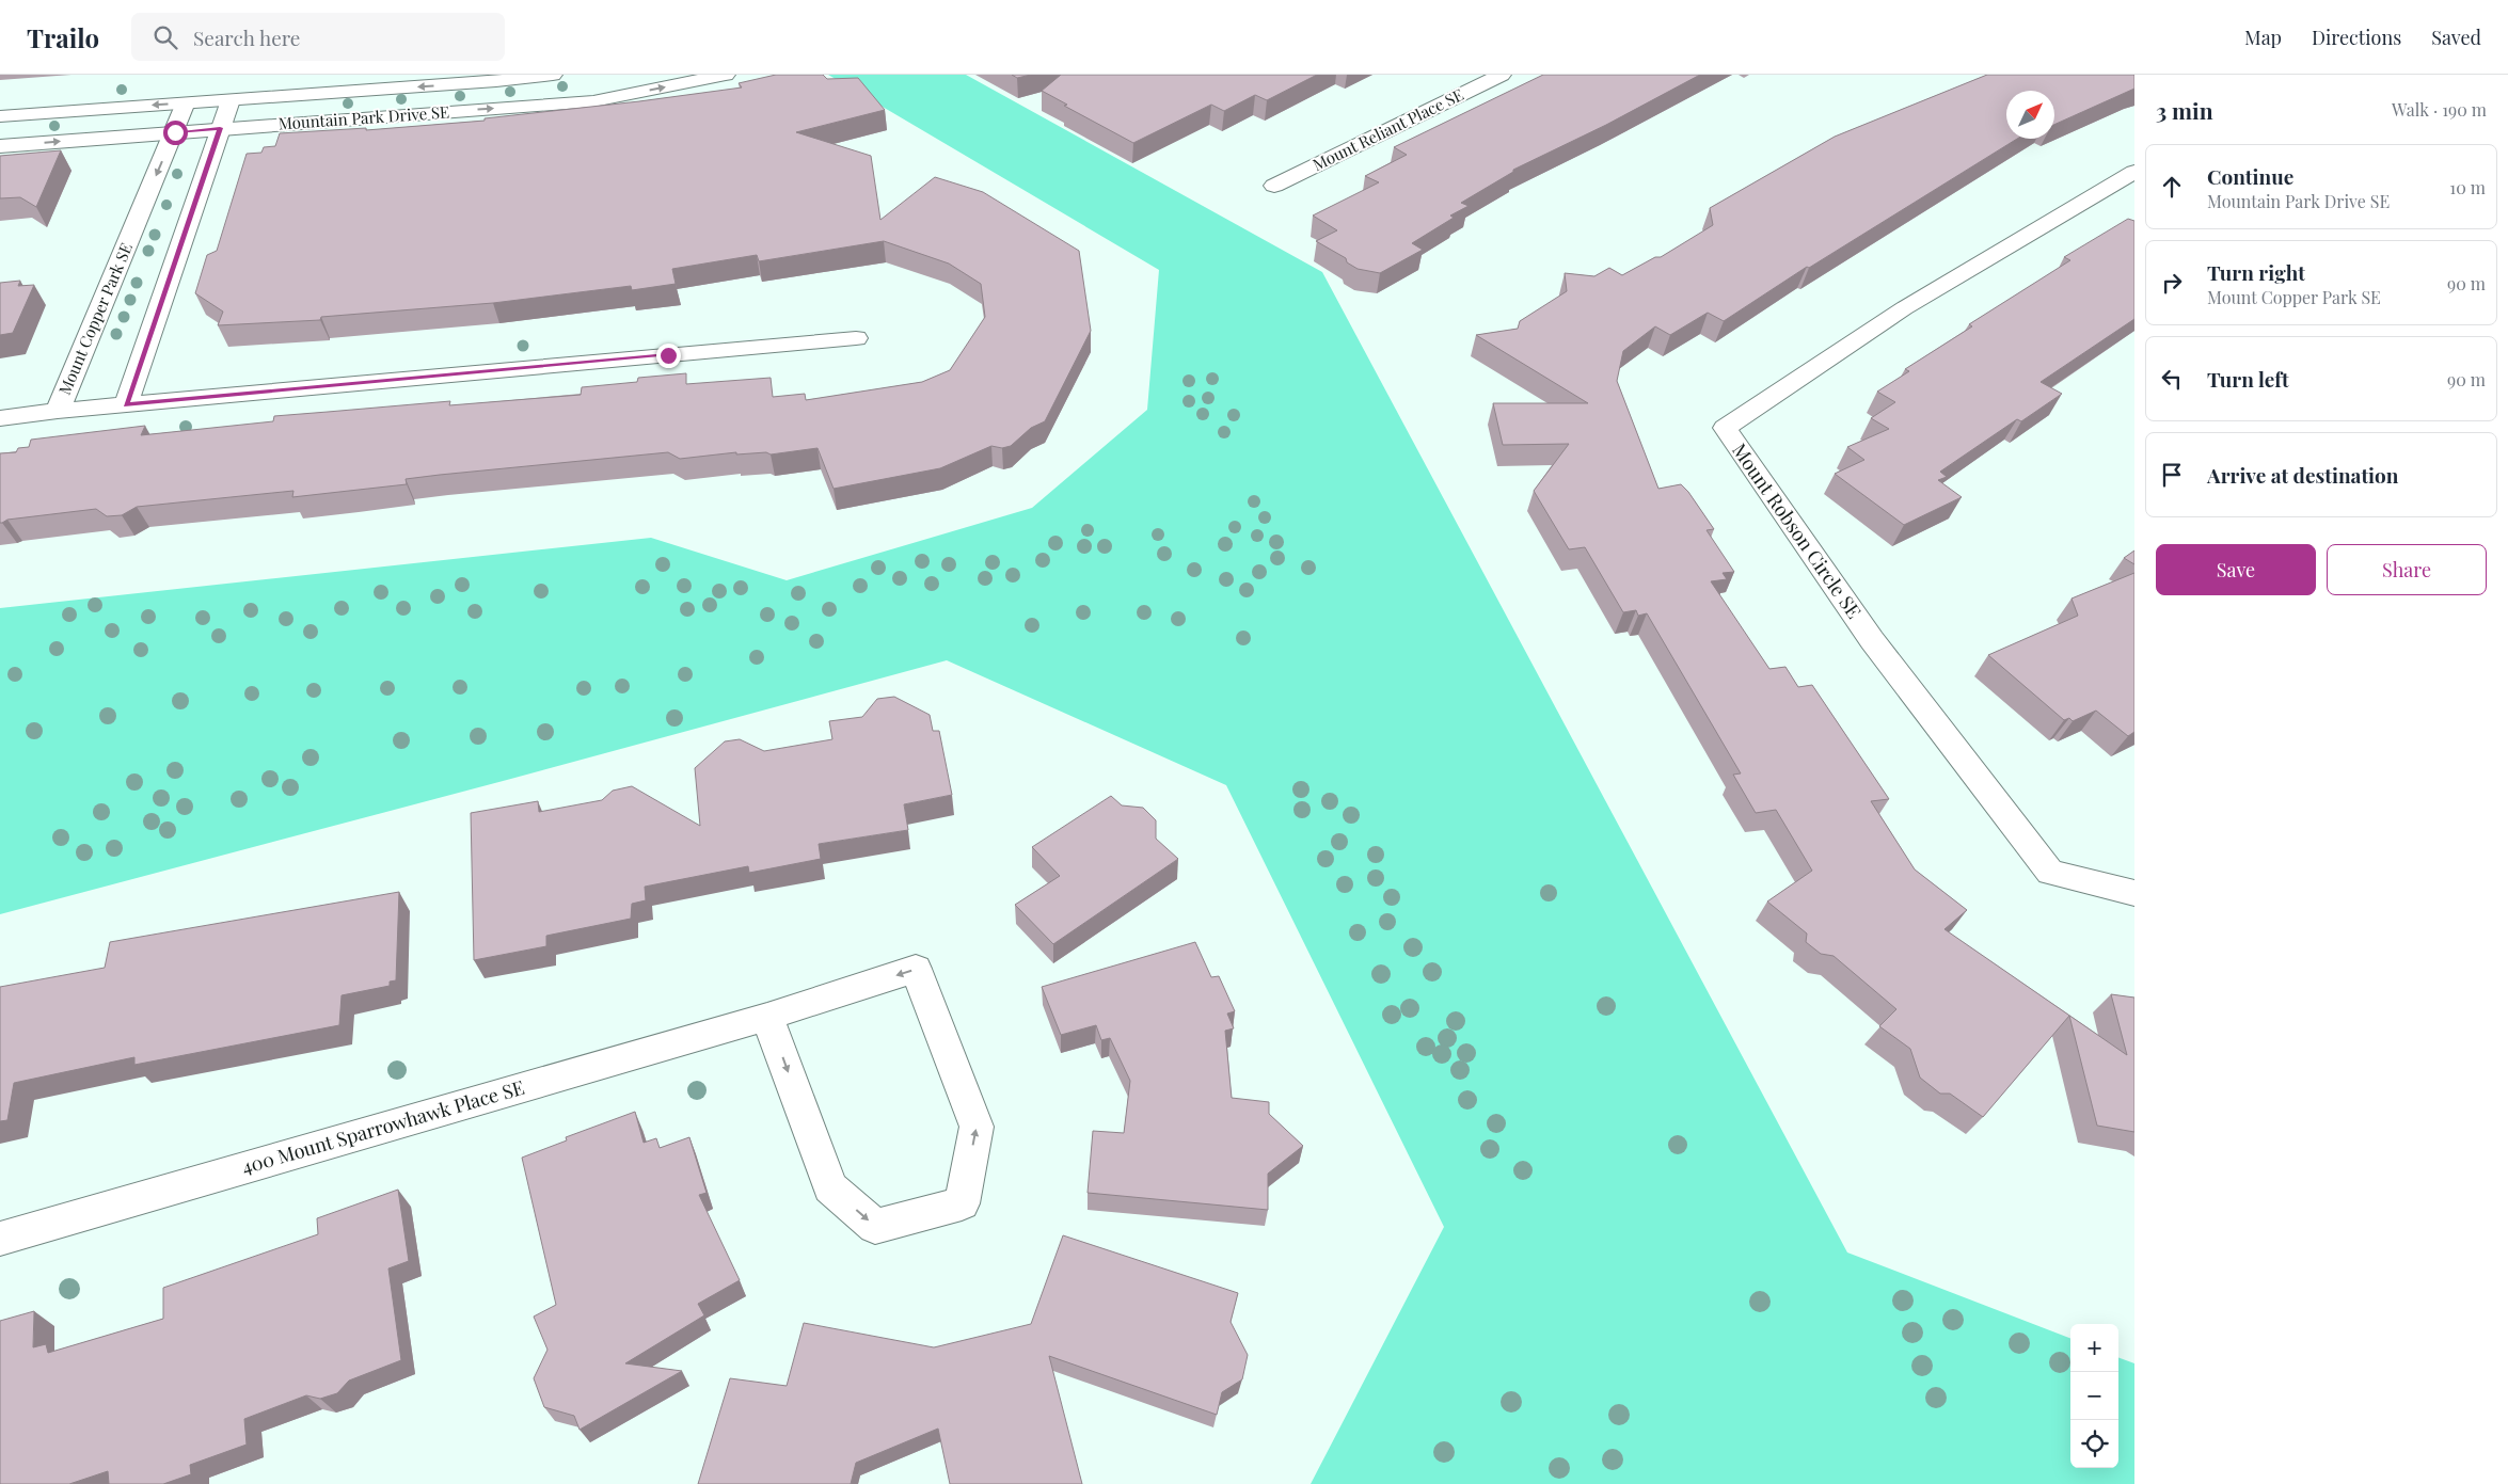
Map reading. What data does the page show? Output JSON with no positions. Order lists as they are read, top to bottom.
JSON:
{
  "streets": {
    "street": [
      "Mountain Park Drive SE",
      "Mount Reliant Place SE",
      "Mount Copper Park SE",
      "Mount Robson Circle SE",
      "400 Mount Sparrowhawk Place SE"
    ]
  },
  "crossings": [
    ["Mountain Park Drive SE", "Mount Copper Park SE"]
  ],
  "north": "top right",
  "page": {
    "header": "Trailo",
    "search": "Search here",
    "nav": ["Map", "Directions", "Saved"],
    "heading": ["3 min", "Walk · 190 m"],
    "list": [
      ["Continue", "Mountain Park Drive SE", "10 m"],
      ["Turn right", "Mount Copper Park SE", "90 m"],
      ["Turn left", "90 m"],
      "Arrive at destination"
    ],
    "buttons": ["Save", "Share"],
    "map_buttons": ["+", "−"]
  }
}
